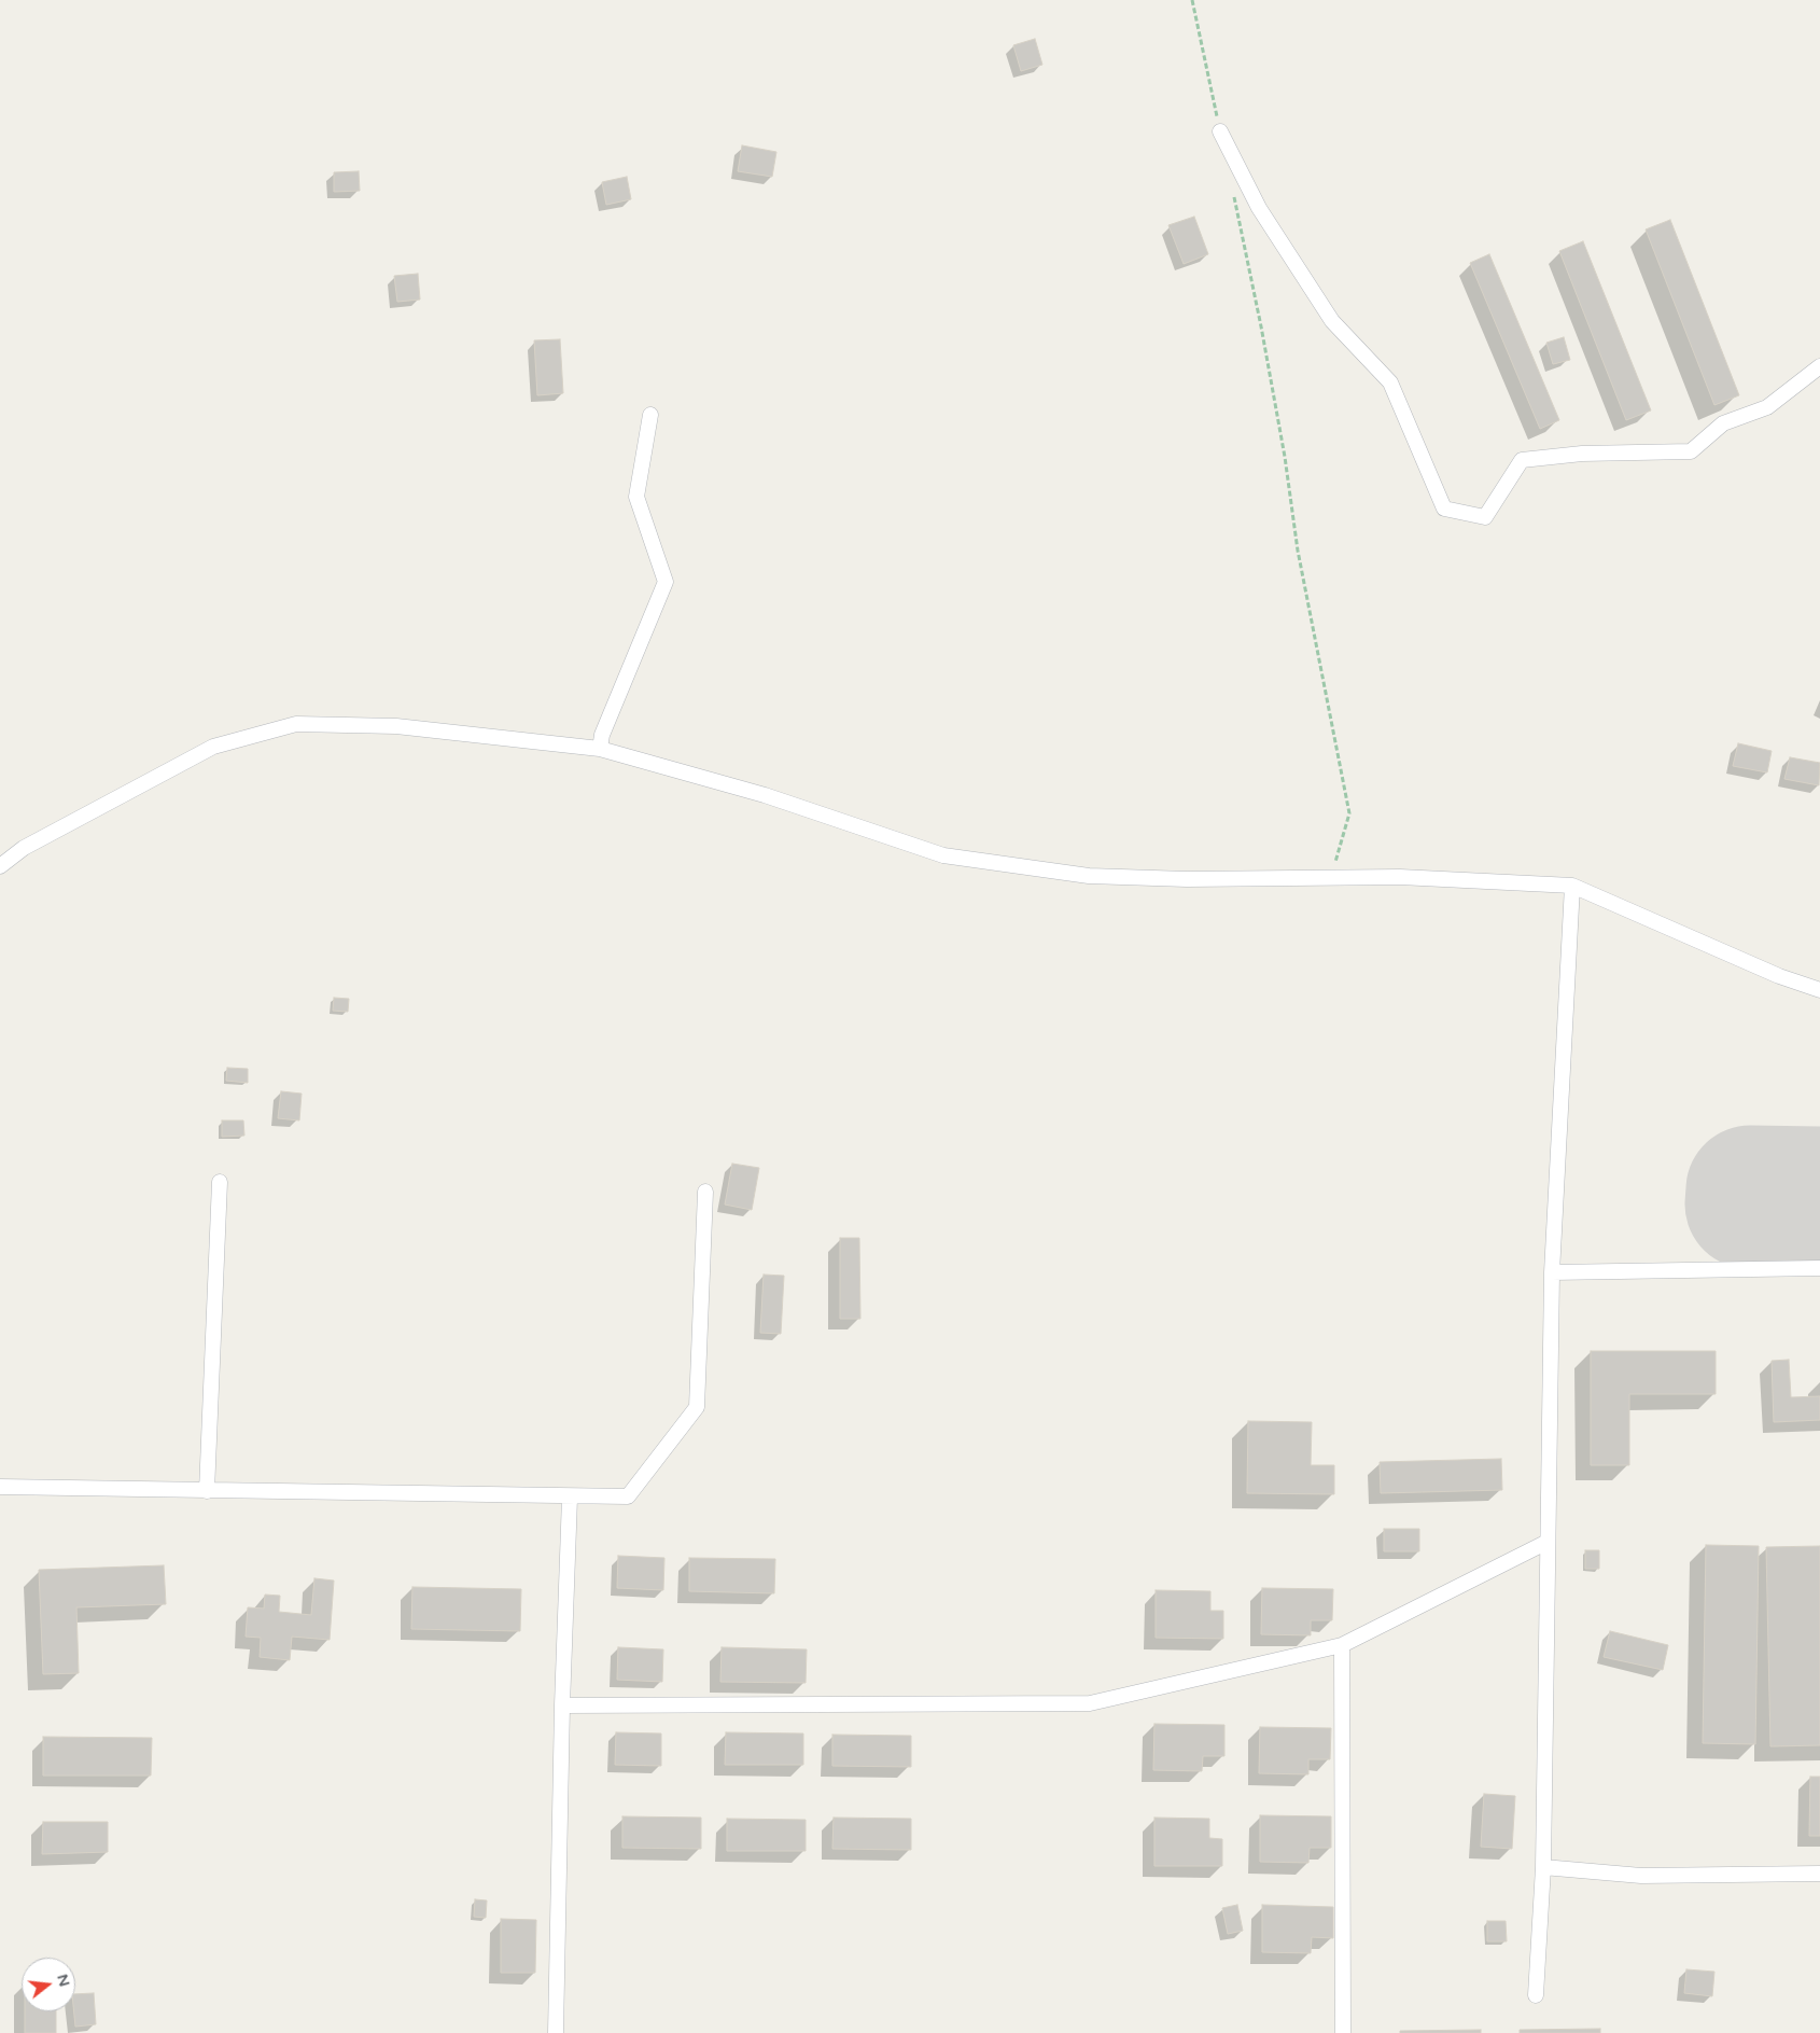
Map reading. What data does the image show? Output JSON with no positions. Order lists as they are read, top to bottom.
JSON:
{
  "north": "right"
}
